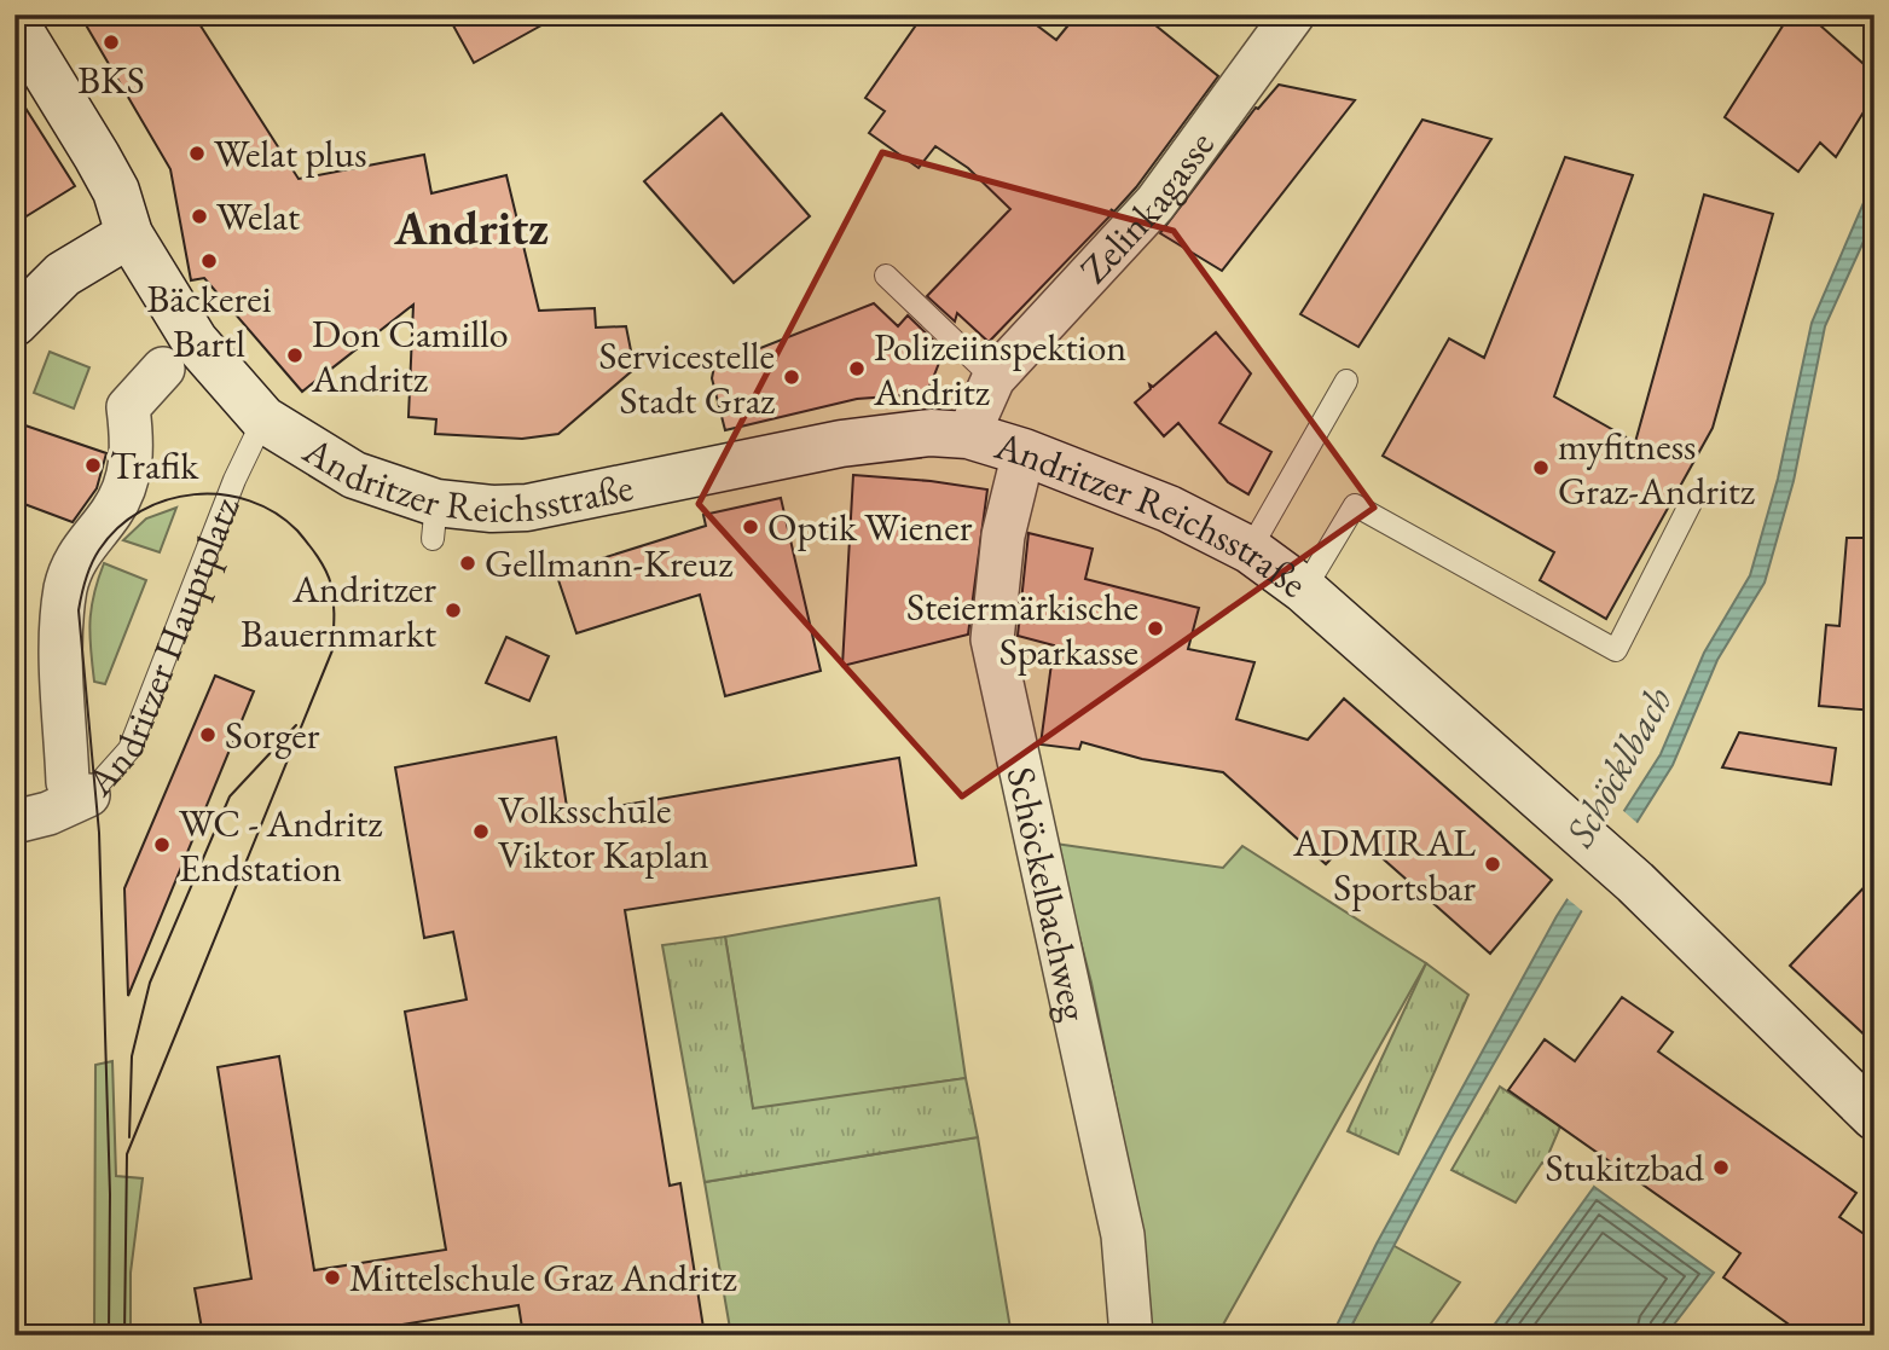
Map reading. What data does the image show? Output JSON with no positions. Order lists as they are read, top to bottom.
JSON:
{
  "streets": {
    "street": [
      "Zelinkagasse",
      "Andritzer Reichsstraße",
      "Andritzer Hauptplatz",
      "Schöckelbachweg"
    ]
  },
  "crossings": [
    ["Zelinkagasse", "Andritzer Reichsstraße"],
    ["Andritzer Reichsstraße", "Andritzer Hauptplatz"],
    ["Andritzer Reichsstraße", "Schöckelbachweg"]
  ],
  "districts": ["Andritz"],
  "water": ["Schöcklbach"],
  "places": [
    "BKS",
    "Welat plus",
    "Welat",
    "Bäckerei Bartl",
    "Don Camillo Andritz",
    "Polizeiinspektion Andritz",
    "Servicestelle Stadt Graz",
    "Trafik",
    "myfitness Graz-Andritz",
    "Optik Wiener",
    "Gellmann-Kreuz",
    "Andritzer Bauernmarkt",
    "Steiermärkische Sparkasse",
    "Sorger",
    "Volksschule Viktor Kaplan",
    "WC - Andritz Endstation",
    "ADMIRAL Sportsbar",
    "Stukitzbad",
    "Mittelschule Graz Andritz"
  ]
}
